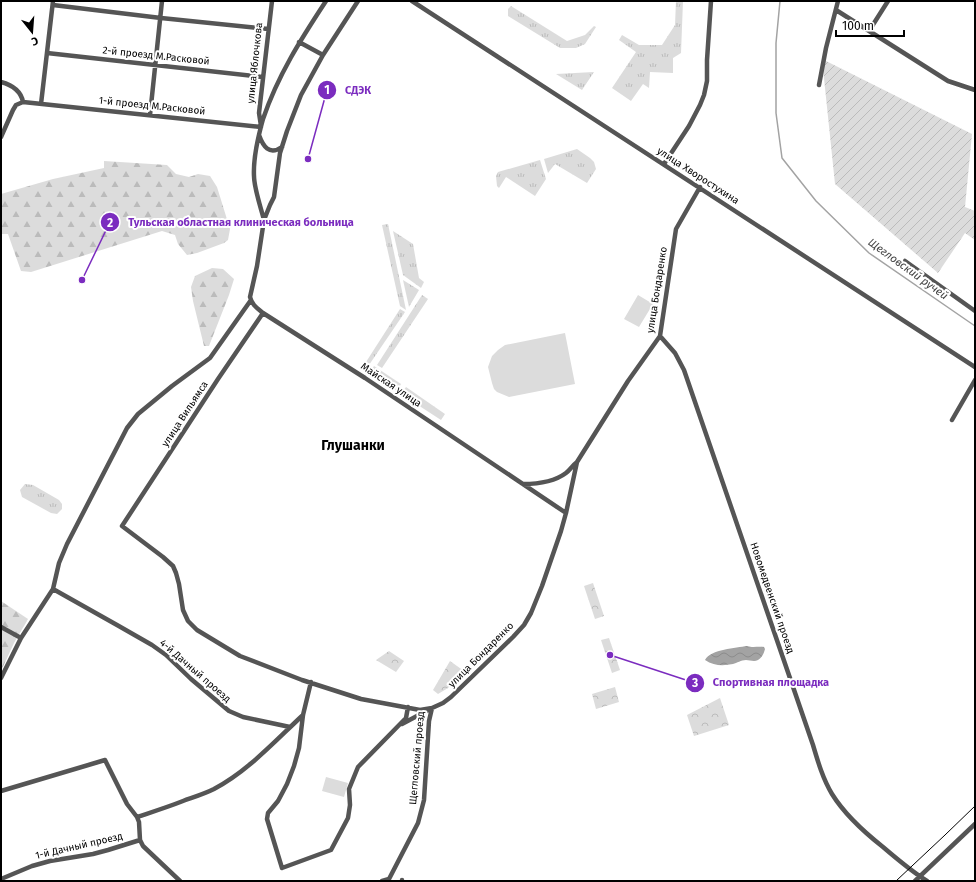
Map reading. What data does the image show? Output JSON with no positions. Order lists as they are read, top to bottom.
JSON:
{
  "streets": {
    "street": [
      "2-й проезд М.Расковой",
      "улица Яблочкова",
      "1-й проезд М.Расковой",
      "улица Хворостухина",
      "улица Бондаренко",
      "Майская улица",
      "улица Вильямса",
      "Новомедвенский проезд",
      "4-й Дачный проезд",
      "Щегловский проезд",
      "1-й Дачный проезд"
    ]
  },
  "crossings": [
    ["2-й проезд М.Расковой", "улица Яблочкова"],
    ["улица Яблочкова", "1-й проезд М.Расковой"],
    ["улица Хворостухина", "улица Бондаренко"],
    ["улица Бондаренко", "Майская улица"],
    ["улица Бондаренко", "улица Вильямса"],
    ["улица Бондаренко", "Новомедвенский проезд"],
    ["улица Бондаренко", "Щегловский проезд"],
    ["Майская улица", "улица Вильямса"]
  ],
  "districts": ["Глушанки"],
  "water": ["Щегловский ручей"],
  "places": ["СДЭК", "Тульская областная клиническая больница", "Спортивная площадка"],
  "scale_bar": "100 m",
  "north": "bottom"
}
